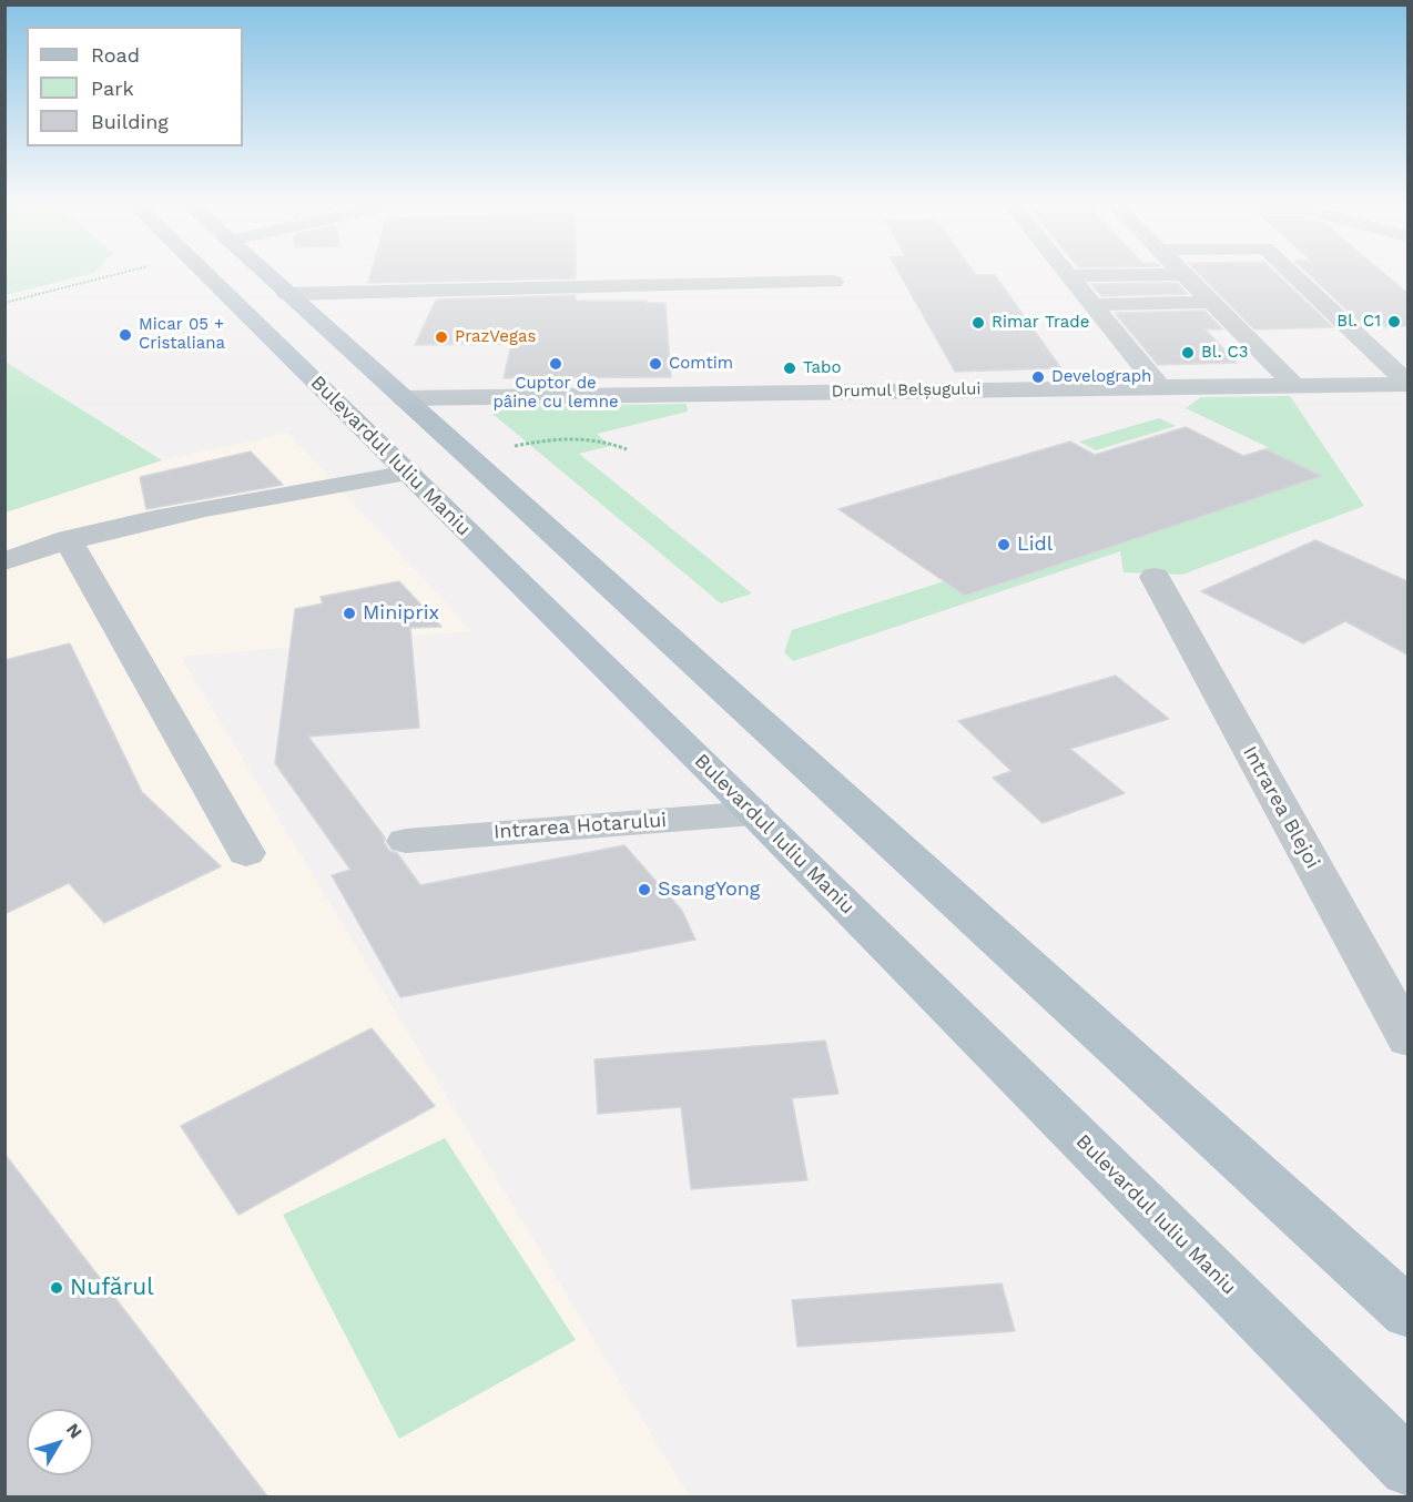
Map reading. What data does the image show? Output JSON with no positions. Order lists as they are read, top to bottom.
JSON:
{
  "streets": {
    "main road": ["Bulevardul Iuliu Maniu"],
    "street": ["Drumul Belșugului", "Intrarea Blejoi", "Intrarea Hotarului"]
  },
  "crossings": [
    ["Drumul Belșugului", "Bulevardul Iuliu Maniu"],
    ["Bulevardul Iuliu Maniu", "Intrarea Hotarului"]
  ],
  "places": [
    "Bl. C1",
    "Rimar Trade",
    "Micar 05 + Cristaliana",
    "PrazVegas",
    "Bl. C3",
    "Cuptor de pâine cu lemne",
    "Comtim",
    "Tabo",
    "Develograph",
    "Lidl",
    "Miniprix",
    "SsangYong",
    "Nufărul"
  ],
  "legend": ["Road", "Park", "Building"],
  "north": "top right"
}
